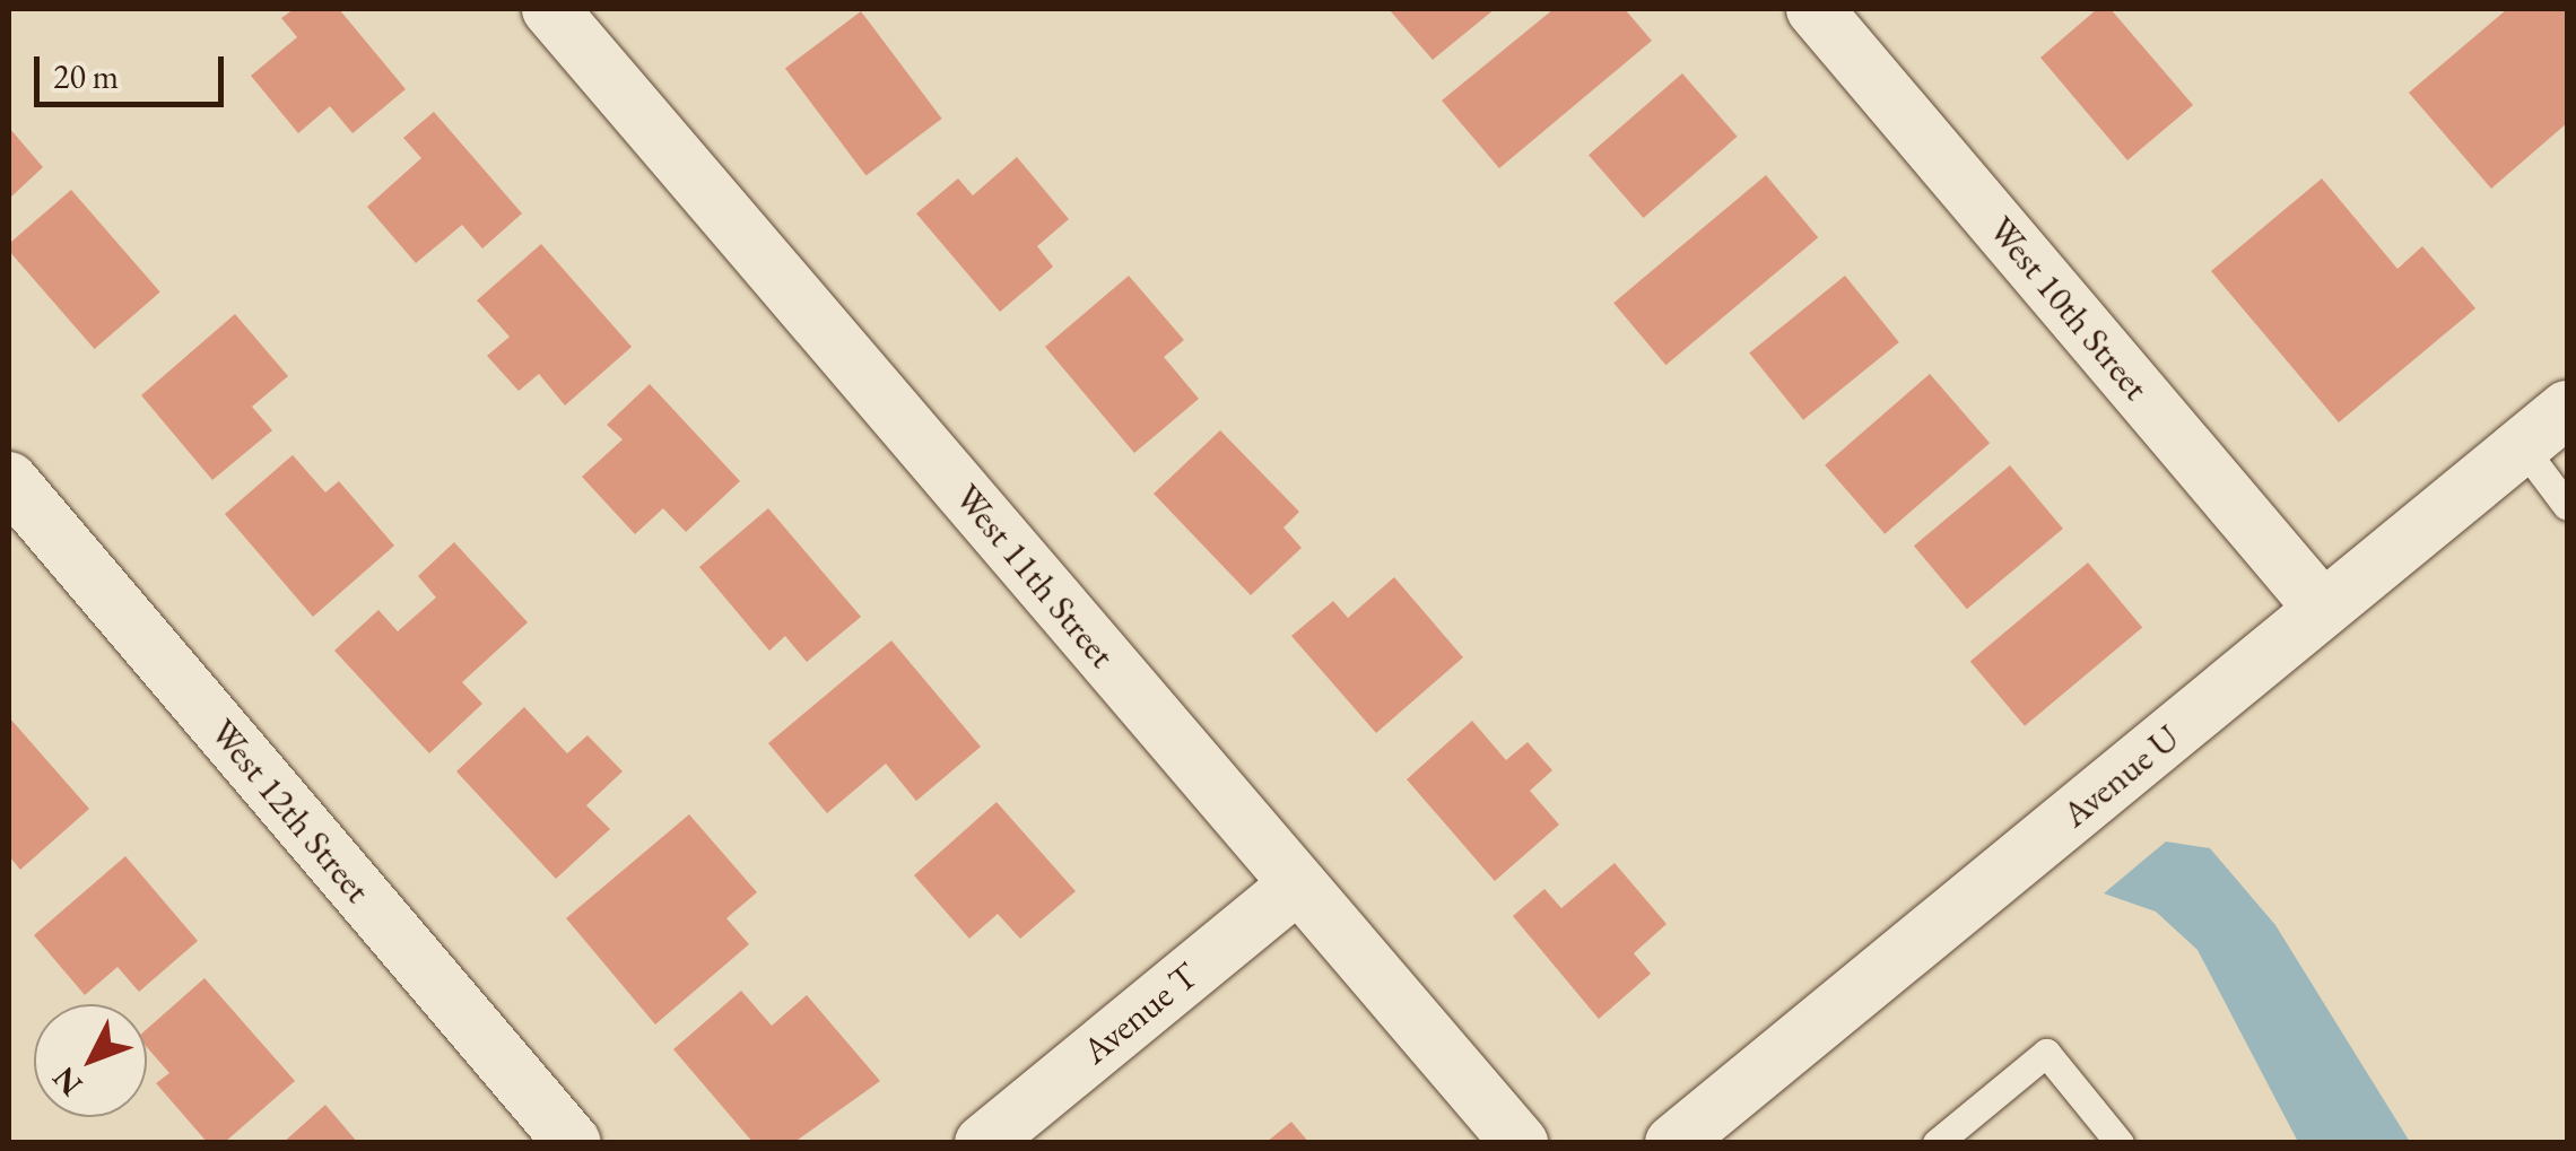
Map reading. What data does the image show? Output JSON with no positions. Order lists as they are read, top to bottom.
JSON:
{
  "streets": {
    "street": [
      "West 10th Street",
      "West 11th Street",
      "Avenue U",
      "West 12th Street",
      "Avenue T"
    ]
  },
  "crossings": [
    ["West 10th Street", "Avenue U"],
    ["West 11th Street", "Avenue T"]
  ],
  "scale_bar": "20 m",
  "north": "bottom left"
}
